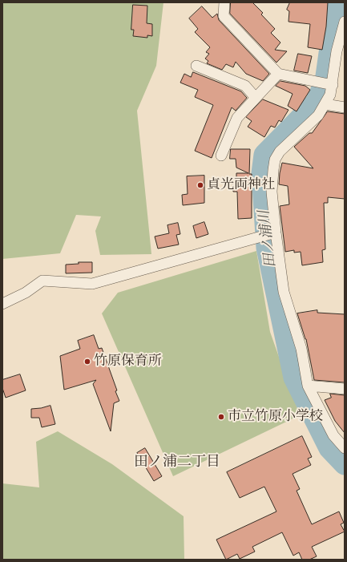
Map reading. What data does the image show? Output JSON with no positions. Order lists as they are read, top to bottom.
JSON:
{
  "districts": ["田ノ浦二丁目"],
  "water": ["田ノ浦川"],
  "places": ["貞光両神社", "竹原保育所", "市立竹原小学校"]
}
